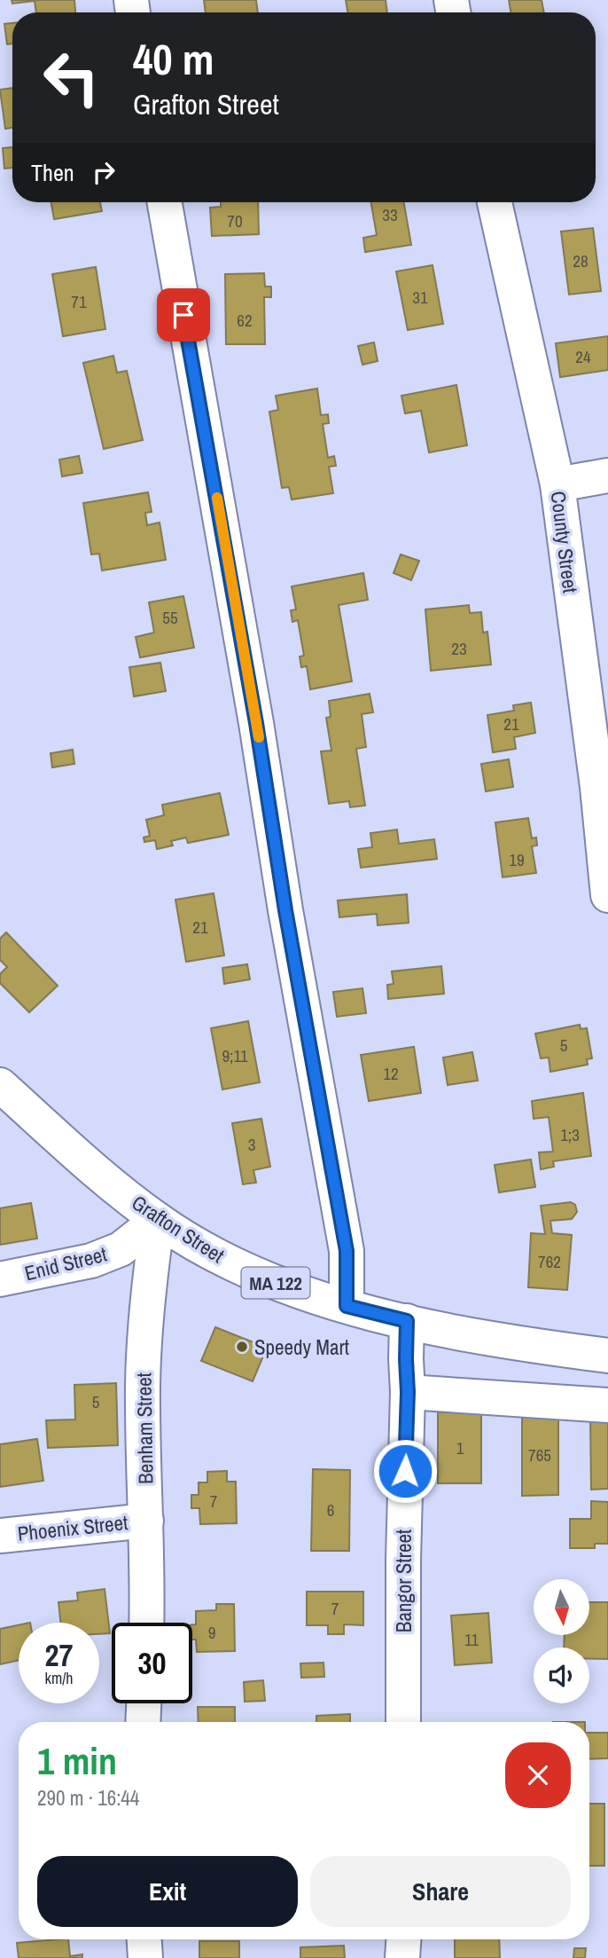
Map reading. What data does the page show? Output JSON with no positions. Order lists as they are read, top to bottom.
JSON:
{
  "streets": {
    "main road": [
      "County Street",
      "Grafton Street",
      "Enid Street",
      "MA 122",
      "Benham Street",
      "Phoenix Street",
      "Bangor Street"
    ]
  },
  "crossings": [
    ["Grafton Street", "Enid Street"],
    ["Grafton Street", "Benham Street"],
    ["Grafton Street", "Bangor Street"],
    ["Enid Street", "Benham Street"],
    ["Benham Street", "Phoenix Street"]
  ],
  "places": ["Speedy Mart"],
  "house_numbers": [
    "33",
    "70",
    "28",
    "31",
    "71",
    "62",
    "24",
    "55",
    "23",
    "21",
    "19",
    "21",
    "5",
    "9;11",
    "12",
    "1;3",
    "3",
    "762",
    "5",
    "1",
    "765",
    "7",
    "6",
    "7",
    "9",
    "11"
  ],
  "north": "bottom",
  "page": {
    "turn": ["40 m", "Grafton Street"],
    "then": "Then",
    "speed": "27 km/h",
    "limit": "30",
    "heading": ["1 min", "290 m · 16:44"],
    "buttons": ["Exit", "Share"]
  }
}
